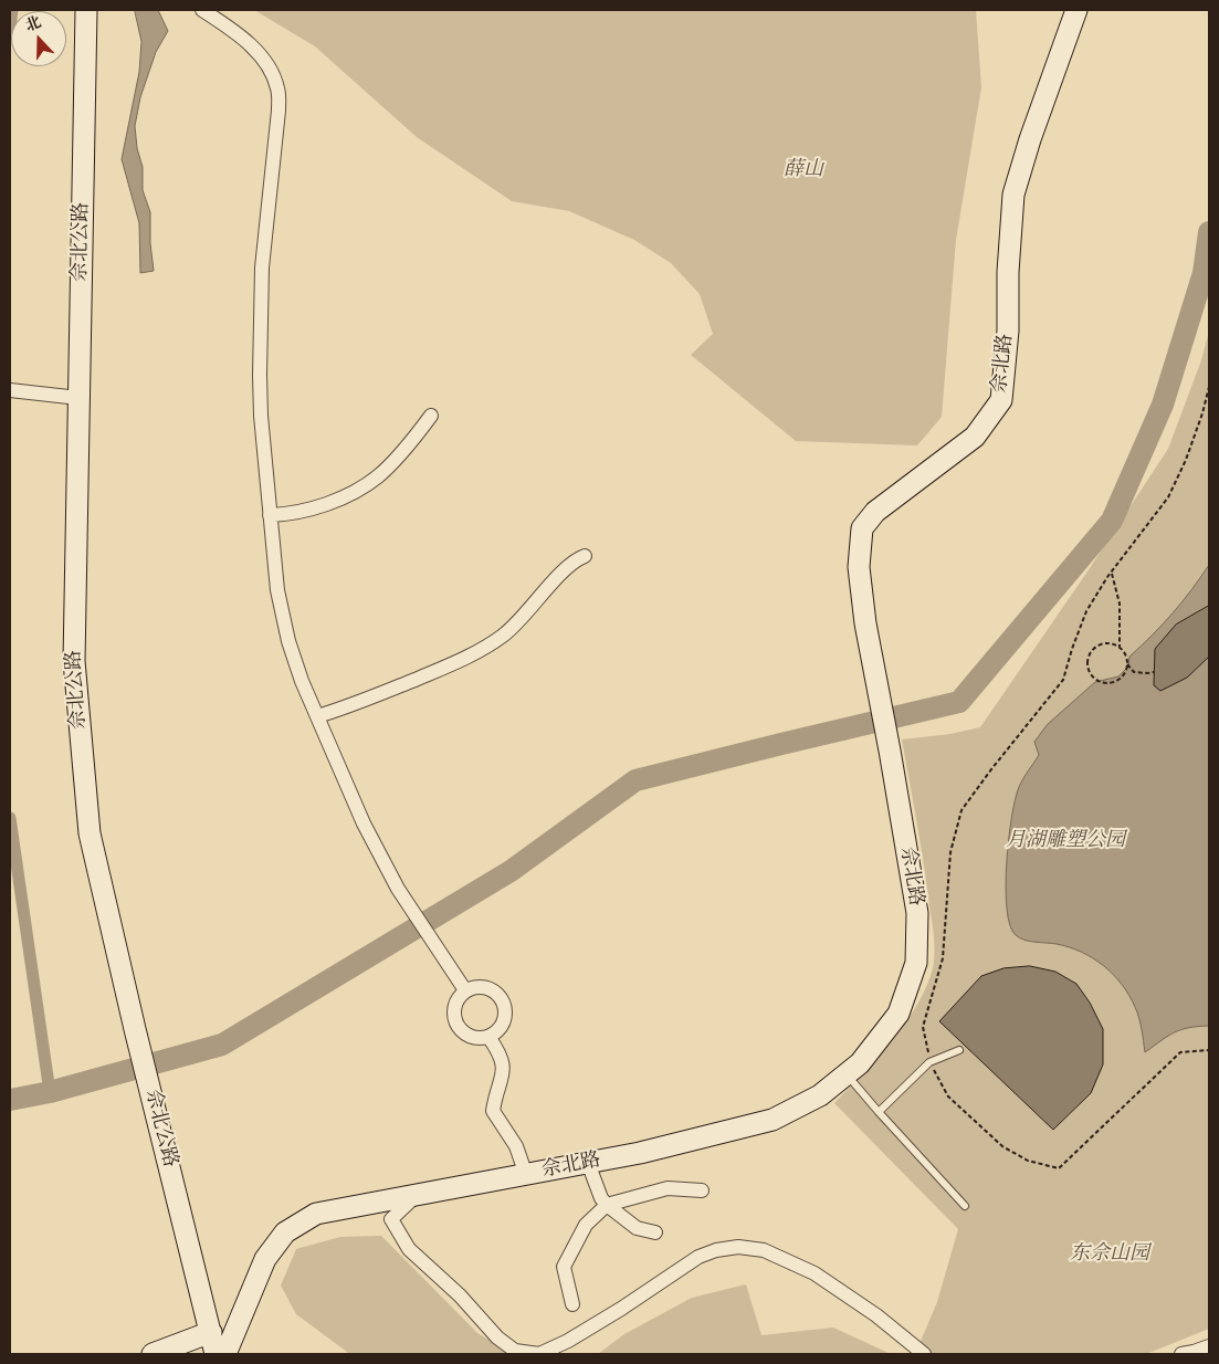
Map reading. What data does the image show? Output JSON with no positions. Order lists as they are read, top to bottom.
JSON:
{
  "streets": {
    "main road": ["佘北公路", "佘北路"]
  },
  "parks": ["薛山", "月湖雕塑公园", "东佘山园"],
  "north": "top"
}
